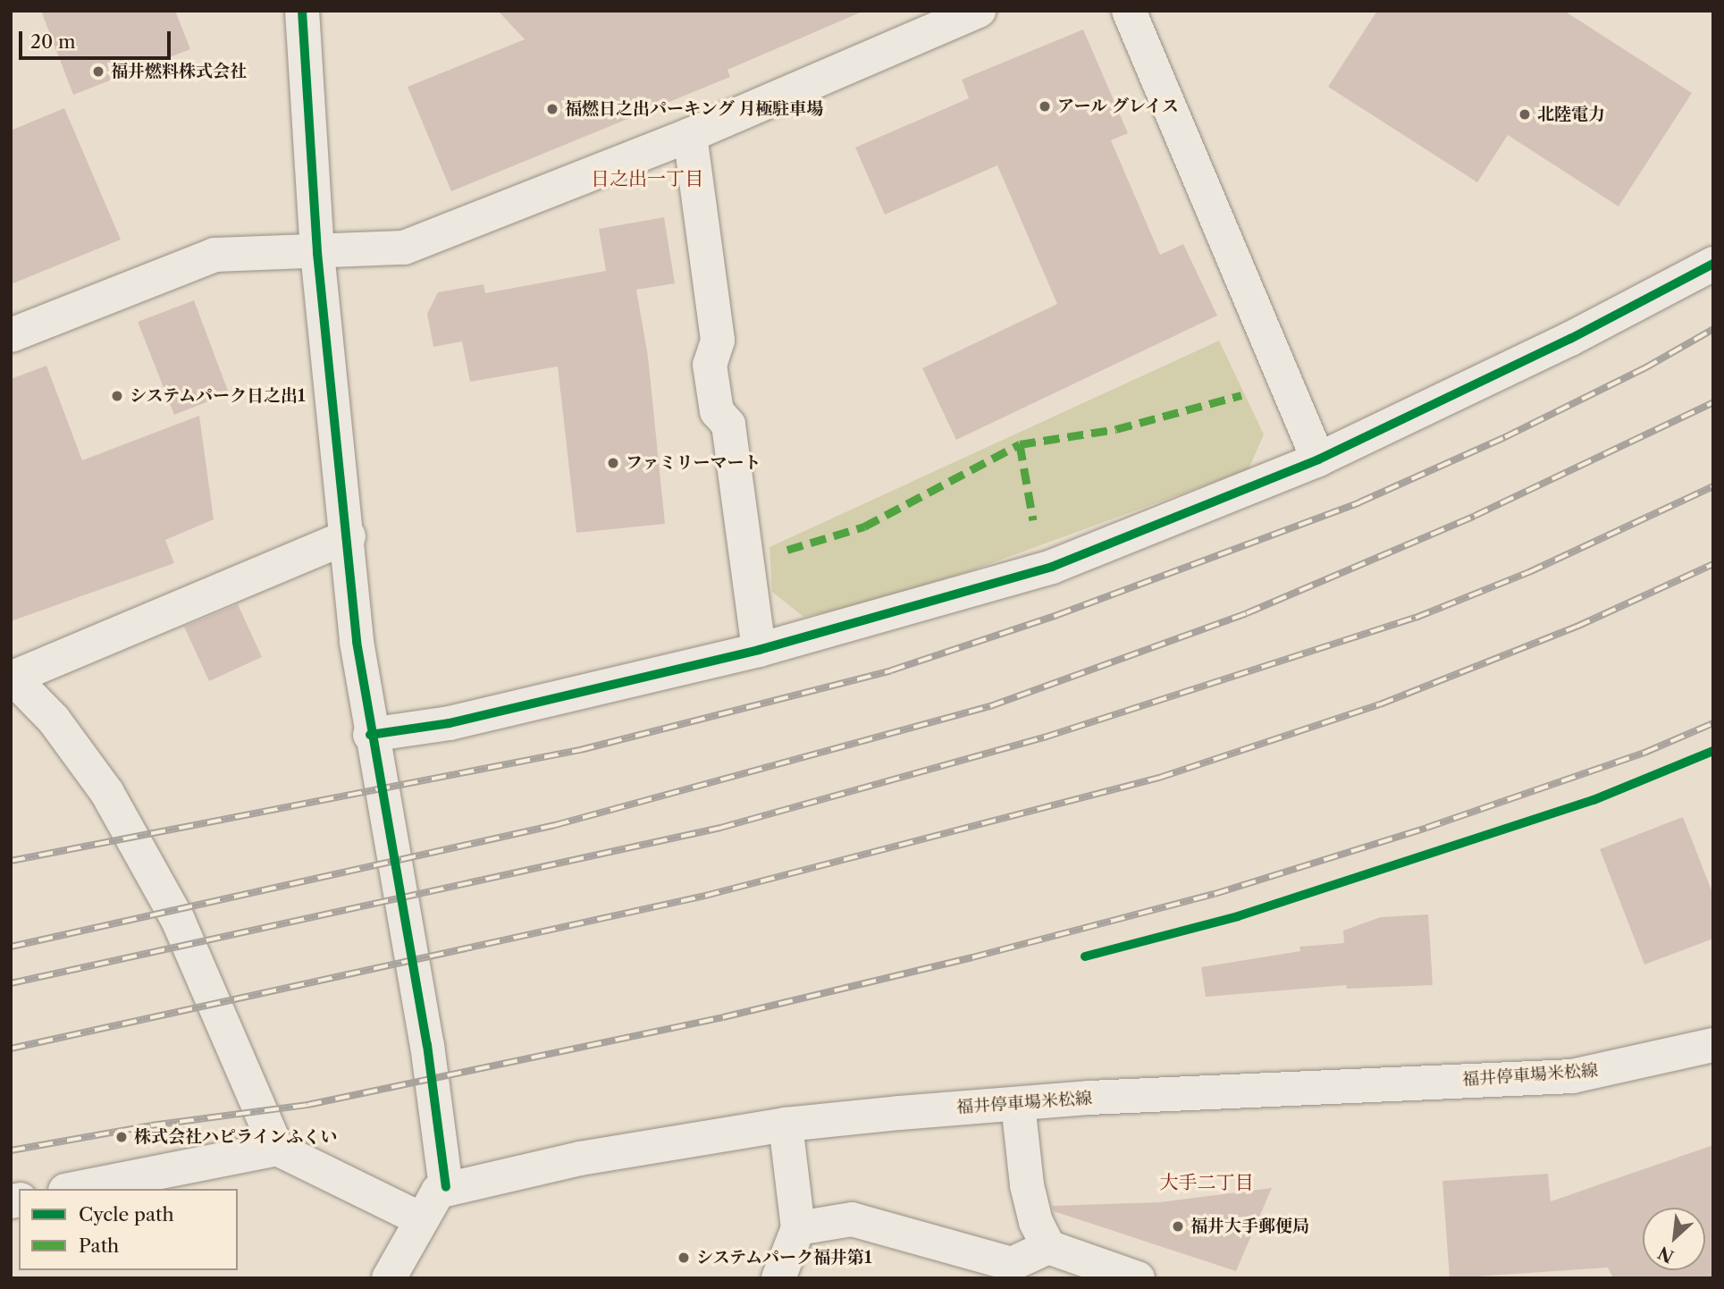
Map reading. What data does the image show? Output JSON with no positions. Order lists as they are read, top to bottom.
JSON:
{
  "streets": {
    "street": ["福井停車場米松線"]
  },
  "districts": ["日之出一丁目", "大手二丁目"],
  "places": [
    "福井燃料株式会社",
    "アール グレイス",
    "福燃日之出パーキング 月極駐車場",
    "北陸電力",
    "システムパーク日之出1",
    "ファミリーマート",
    "株式会社ハピラインふくい",
    "福井大手郵便局",
    "システムパーク福井第1"
  ],
  "legend": ["Cycle path", "Path"],
  "scale_bar": "20 m",
  "north": "bottom left"
}
